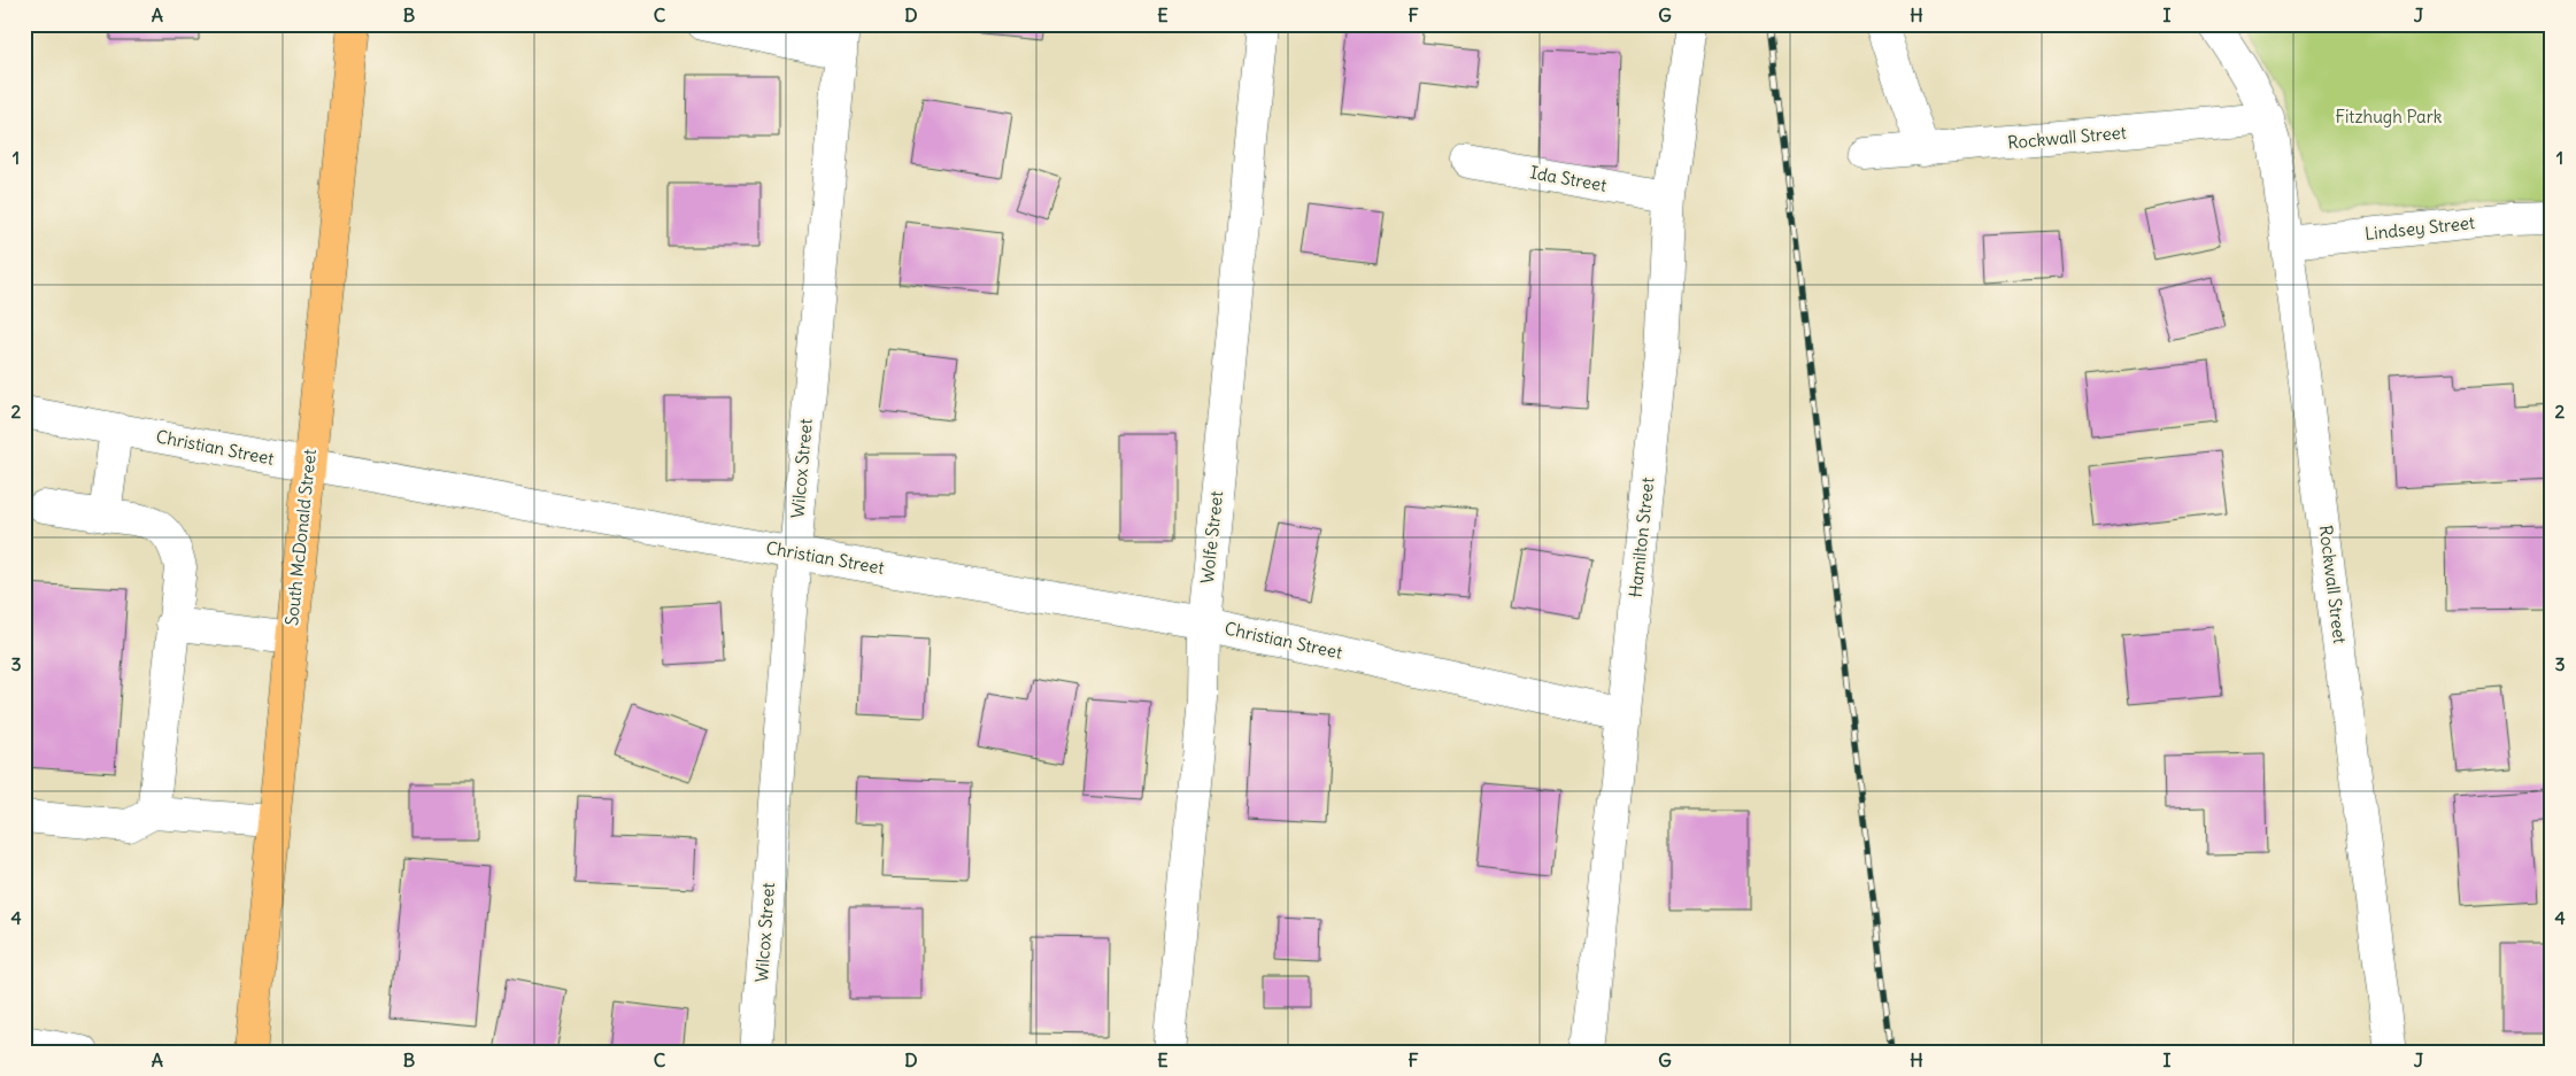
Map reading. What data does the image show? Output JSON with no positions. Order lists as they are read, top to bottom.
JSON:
{
  "streets": {
    "main road": ["South McDonald Street"],
    "street": [
      "Rockwall Street",
      "Ida Street",
      "Lindsey Street",
      "Christian Street",
      "Wilcox Street",
      "Wolfe Street",
      "Hamilton Street"
    ]
  },
  "crossings": [
    ["Rockwall Street", "Lindsey Street"],
    ["Ida Street", "Hamilton Street"],
    ["Christian Street", "Wilcox Street"],
    ["Christian Street", "South McDonald Street"],
    ["Christian Street", "Wolfe Street"],
    ["Christian Street", "Hamilton Street"]
  ],
  "parks": ["Fitzhugh Park"],
  "grid": {
    "columns": [
      "A",
      "B",
      "C",
      "D",
      "E",
      "F",
      "G",
      "H",
      "I",
      "J"
    ],
    "rows": [
      "1",
      "2",
      "3",
      "4"
    ]
  }
}
